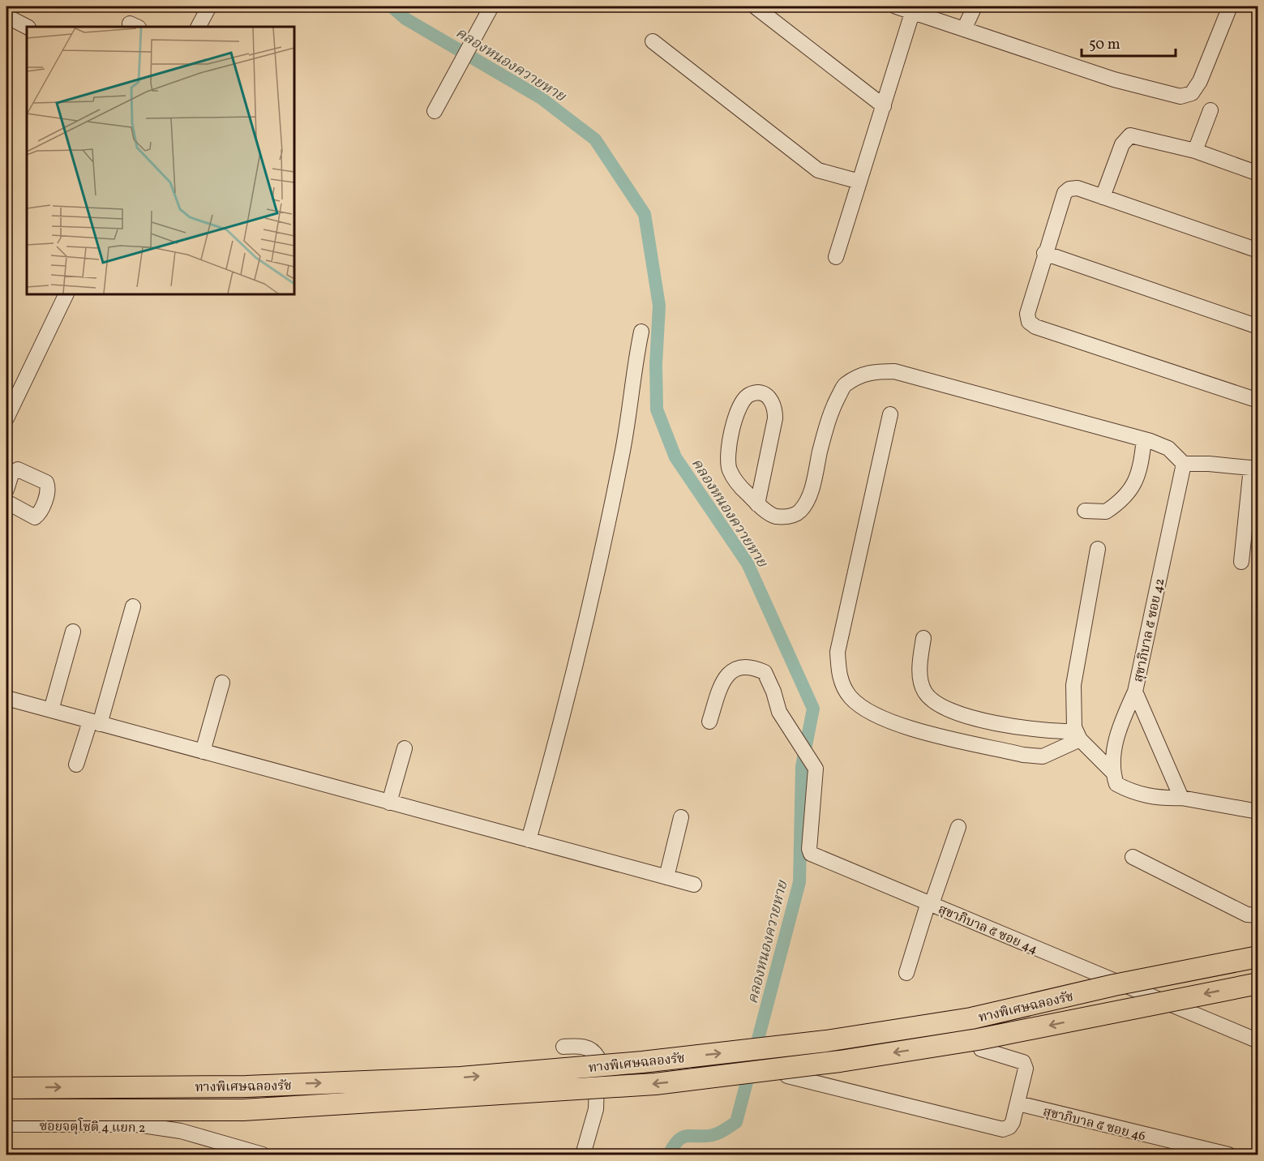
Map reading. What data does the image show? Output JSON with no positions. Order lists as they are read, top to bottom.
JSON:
{
  "streets": {
    "highway": ["ทางพิเศษฉลองรัช"],
    "street": [
      "สุขาภิบาล ๕ ซอย 42",
      "สุขาภิบาล ๕ ซอย 44",
      "สุขาภิบาล ๕ ซอย 46",
      "ซอยจตุโชติ 4 แยก 2"
    ]
  },
  "crossings": [
    ["ทางพิเศษฉลองรัช", "ซอยจตุโชติ 4 แยก 2"]
  ],
  "water": ["คลองหนองควายหาย"],
  "scale_bar": "50 m"
}
